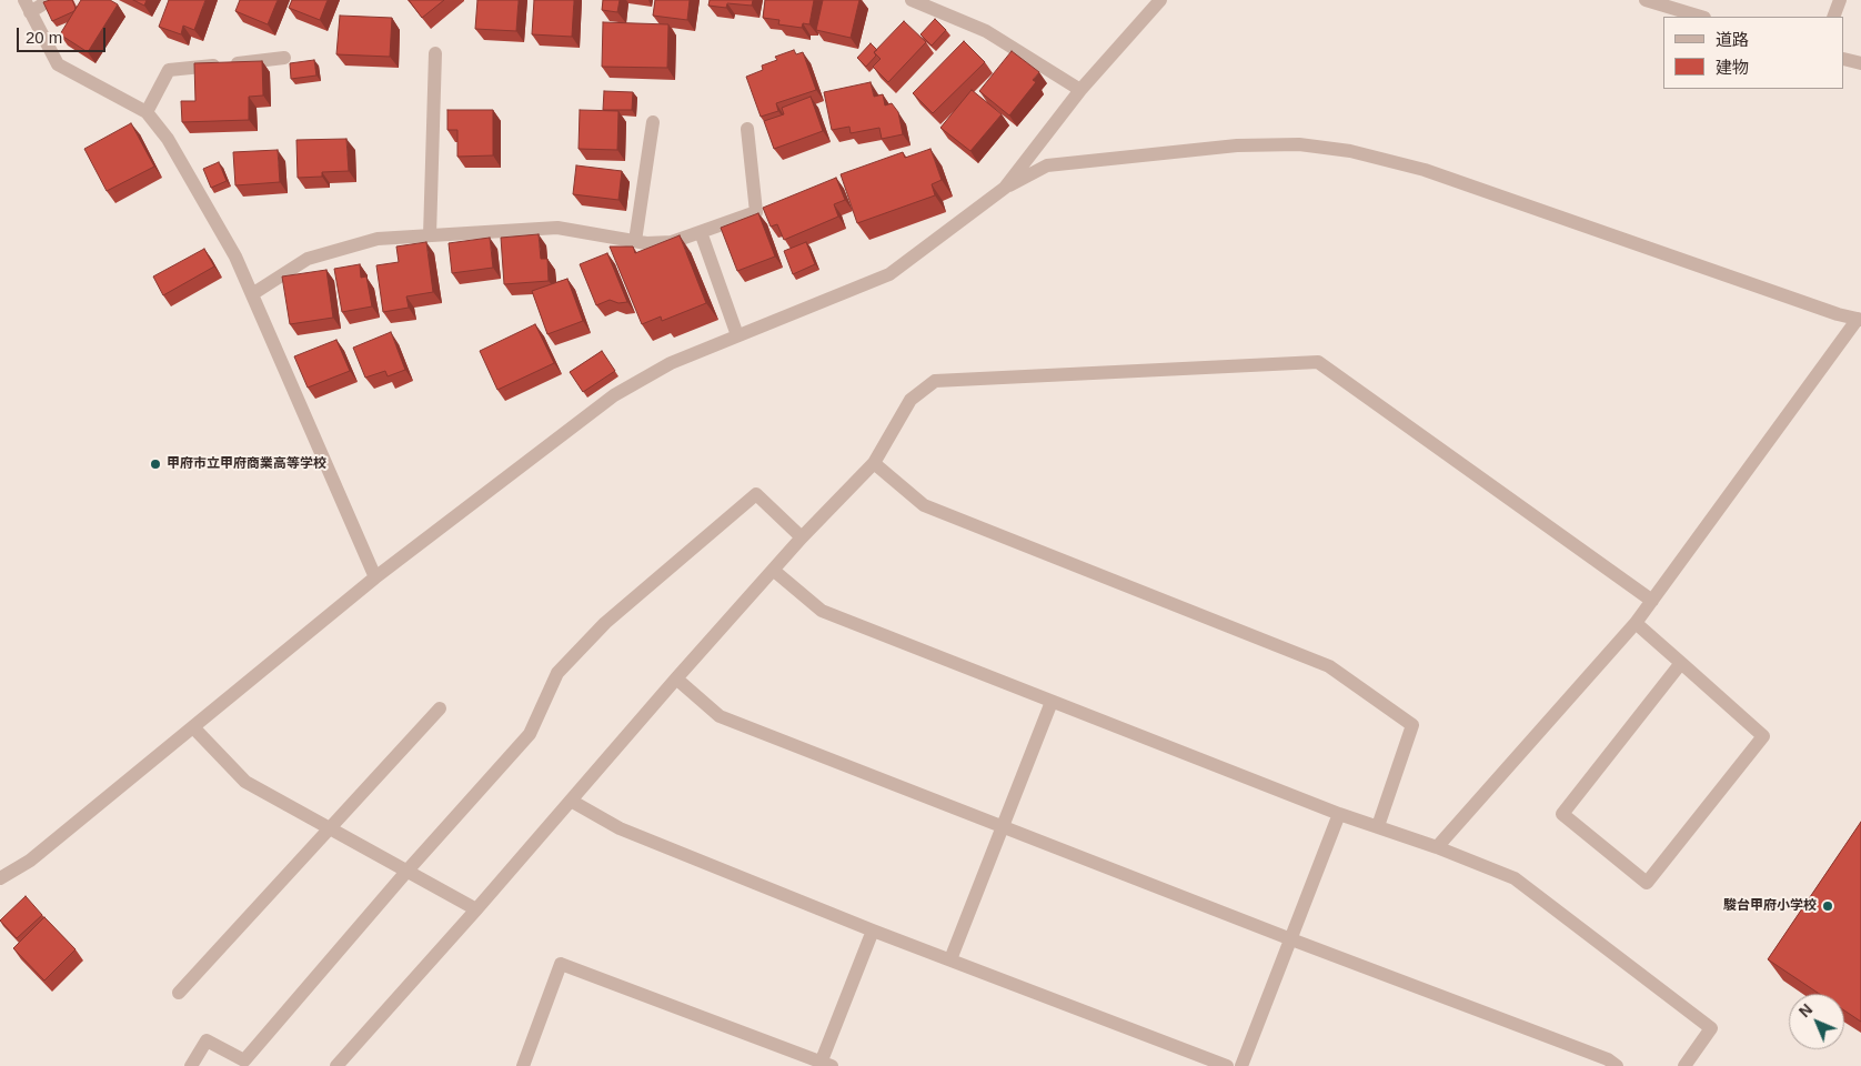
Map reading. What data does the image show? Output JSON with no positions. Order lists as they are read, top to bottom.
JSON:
{
  "places": ["甲府市立甲府商業高等学校", "駿台甲府小学校"],
  "legend": ["道路", "建物"],
  "scale_bar": "20 m",
  "north": "top left"
}
